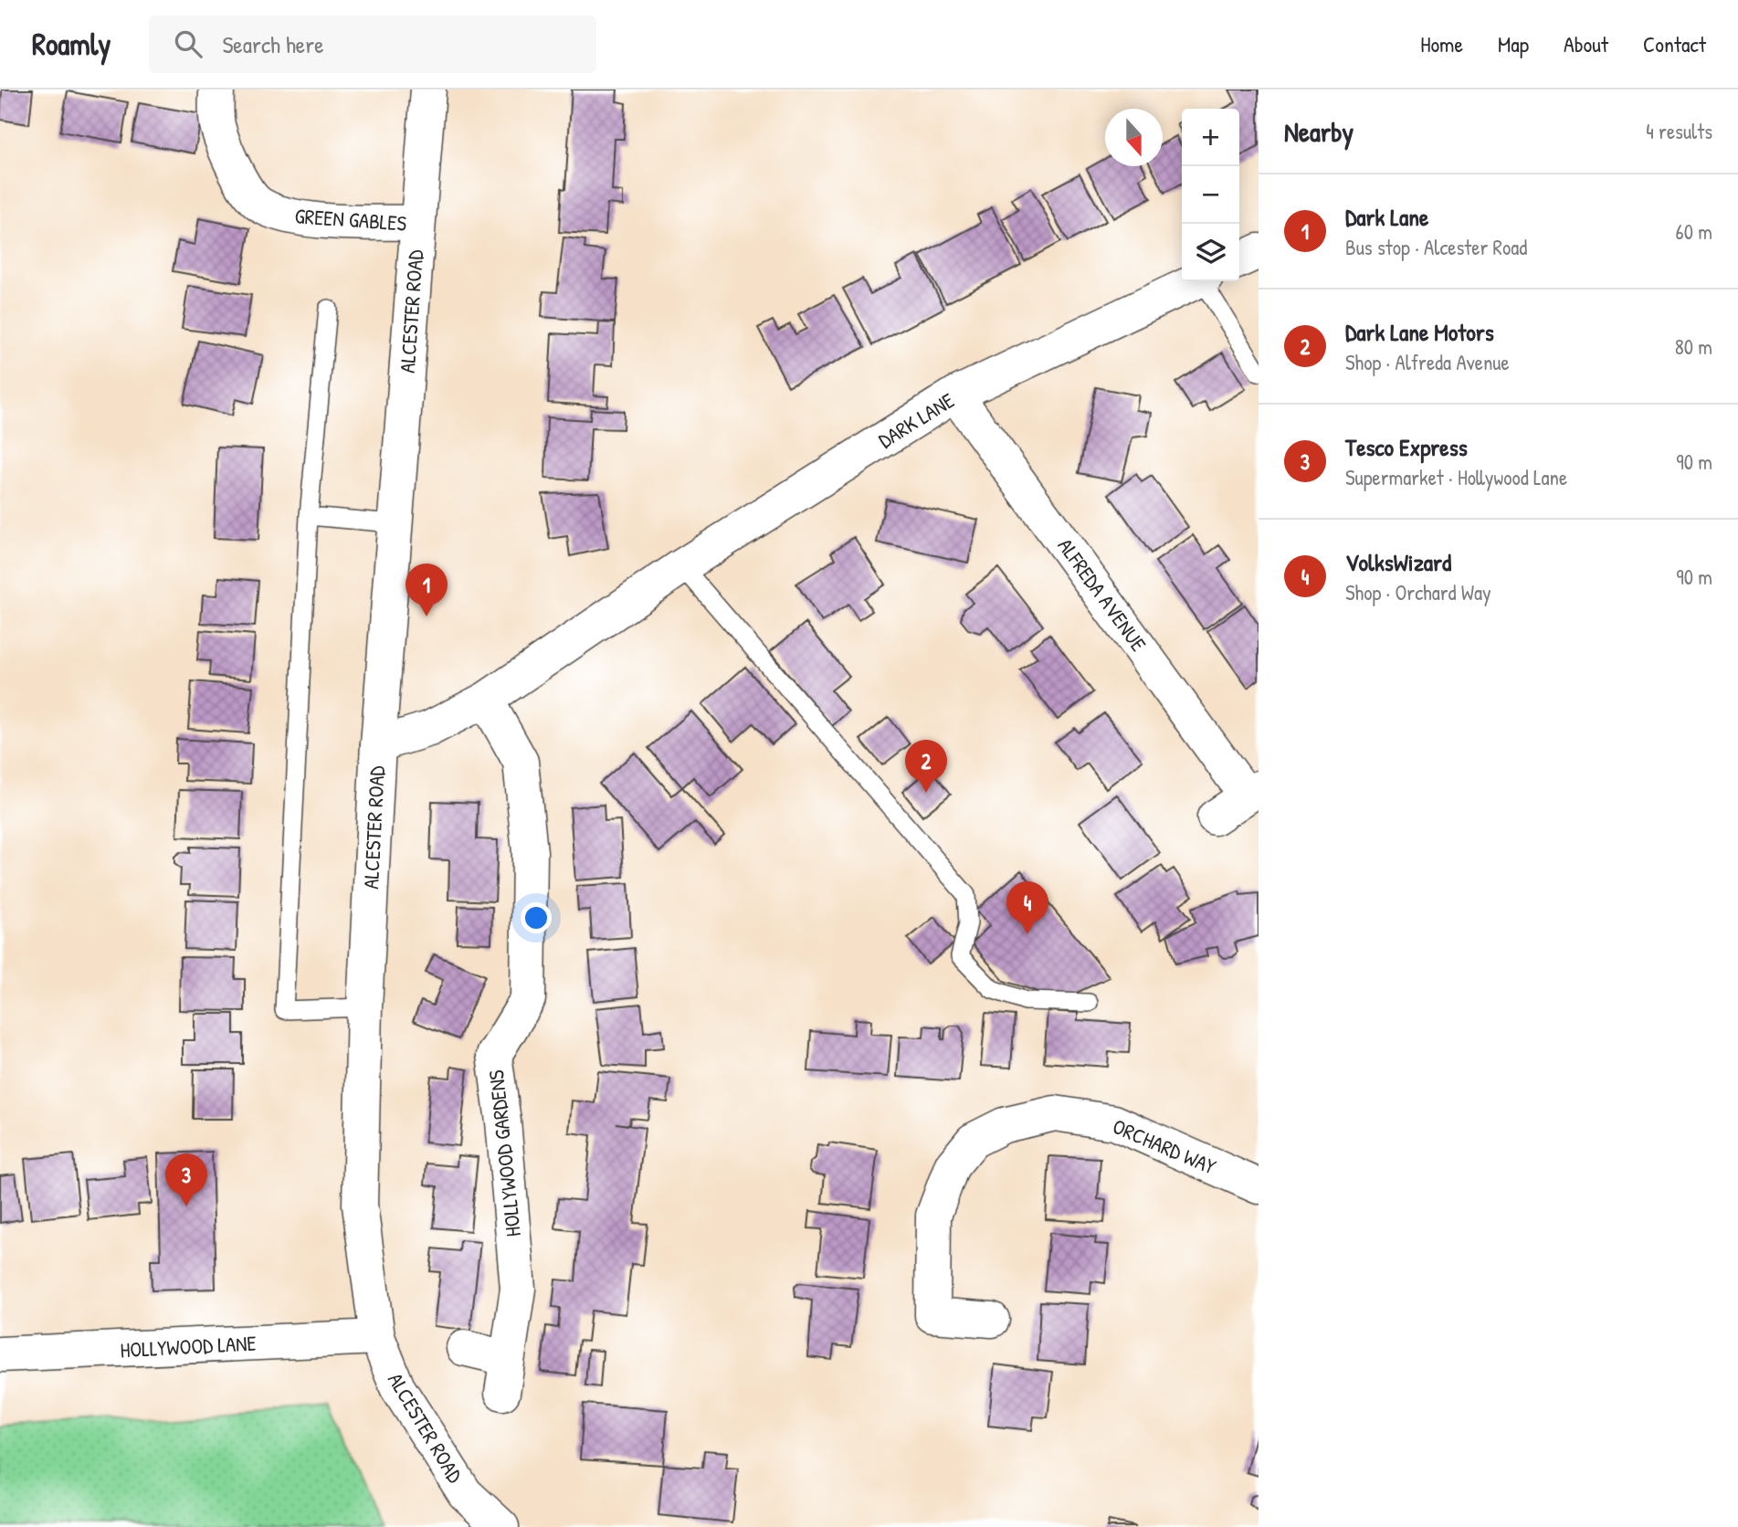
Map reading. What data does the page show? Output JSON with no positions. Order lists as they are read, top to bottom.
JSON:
{
  "streets": {
    "street": [
      "GREEN GABLES",
      "ALCESTER ROAD",
      "DARK LANE",
      "ALFREDA AVENUE",
      "ORCHARD WAY",
      "HOLLYWOOD GARDENS",
      "HOLLYWOOD LANE"
    ]
  },
  "crossings": [
    ["GREEN GABLES", "ALCESTER ROAD"],
    ["ALCESTER ROAD", "DARK LANE"],
    ["ALCESTER ROAD", "HOLLYWOOD LANE"],
    ["DARK LANE", "ALFREDA AVENUE"],
    ["DARK LANE", "HOLLYWOOD GARDENS"]
  ],
  "north": "bottom",
  "page": {
    "header": "Roamly",
    "search": "Search here",
    "nav": [
      "Home",
      "Map",
      "About",
      "Contact"
    ],
    "heading": ["Nearby", "4 results"],
    "map_buttons": ["+", "−"],
    "list": [
      {
        "mark": "1",
        "name": "Dark Lane",
        "note": "Bus stop · Alcester Road",
        "value": "60 m"
      },
      {
        "mark": "2",
        "name": "Dark Lane Motors",
        "note": "Shop · Alfreda Avenue",
        "value": "80 m"
      },
      {
        "mark": "3",
        "name": "Tesco Express",
        "note": "Supermarket · Hollywood Lane",
        "value": "90 m"
      },
      {
        "mark": "4",
        "name": "VolksWizard",
        "note": "Shop · Orchard Way",
        "value": "90 m"
      }
    ],
    "pins": [
      "1",
      "2",
      "4",
      "3"
    ]
  }
}
